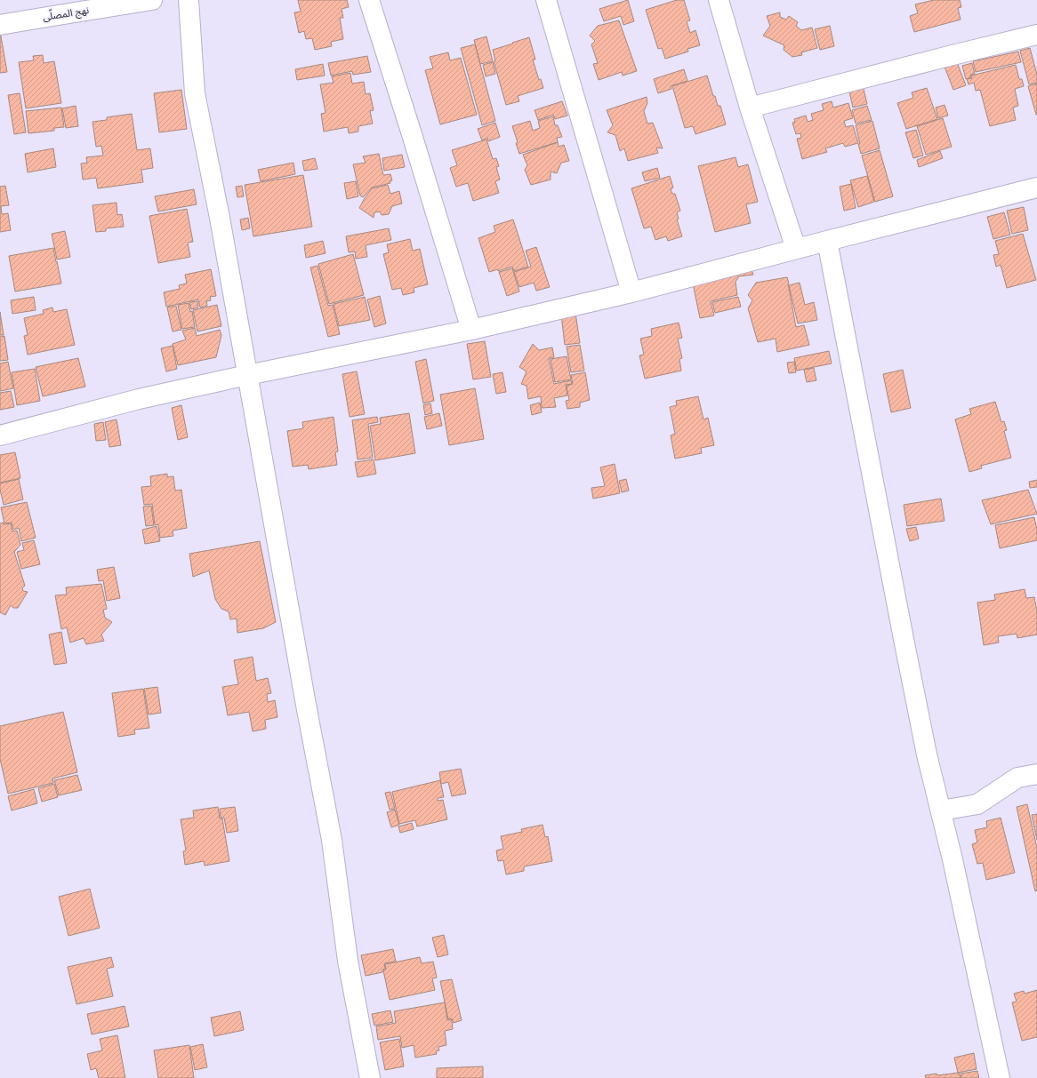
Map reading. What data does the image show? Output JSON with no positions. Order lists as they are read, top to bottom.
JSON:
{
  "streets": {
    "street": ["نهج المصلّى"]
  }
}
